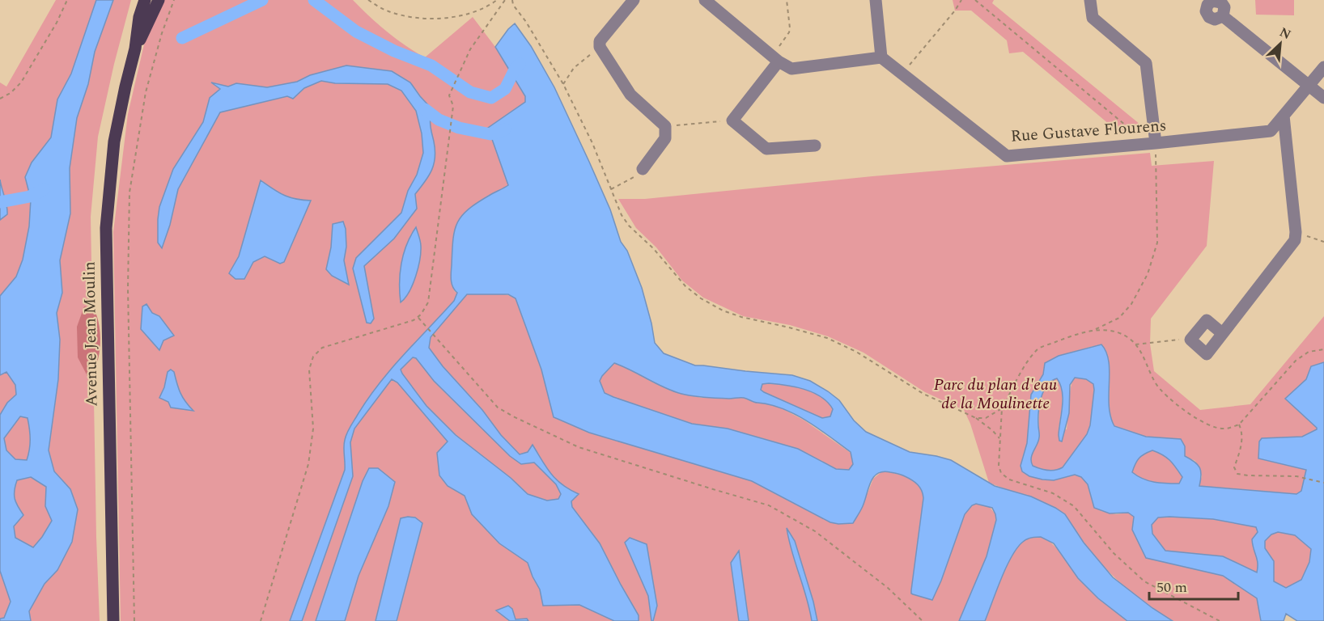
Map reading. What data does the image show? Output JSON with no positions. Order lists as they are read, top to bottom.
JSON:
{
  "streets": {
    "main road": ["Avenue Jean Moulin"],
    "street": ["Rue Gustave Flourens"]
  },
  "parks": ["Parc du plan d'eau de la Moulinette"],
  "scale_bar": "50 m",
  "north": "top right"
}
